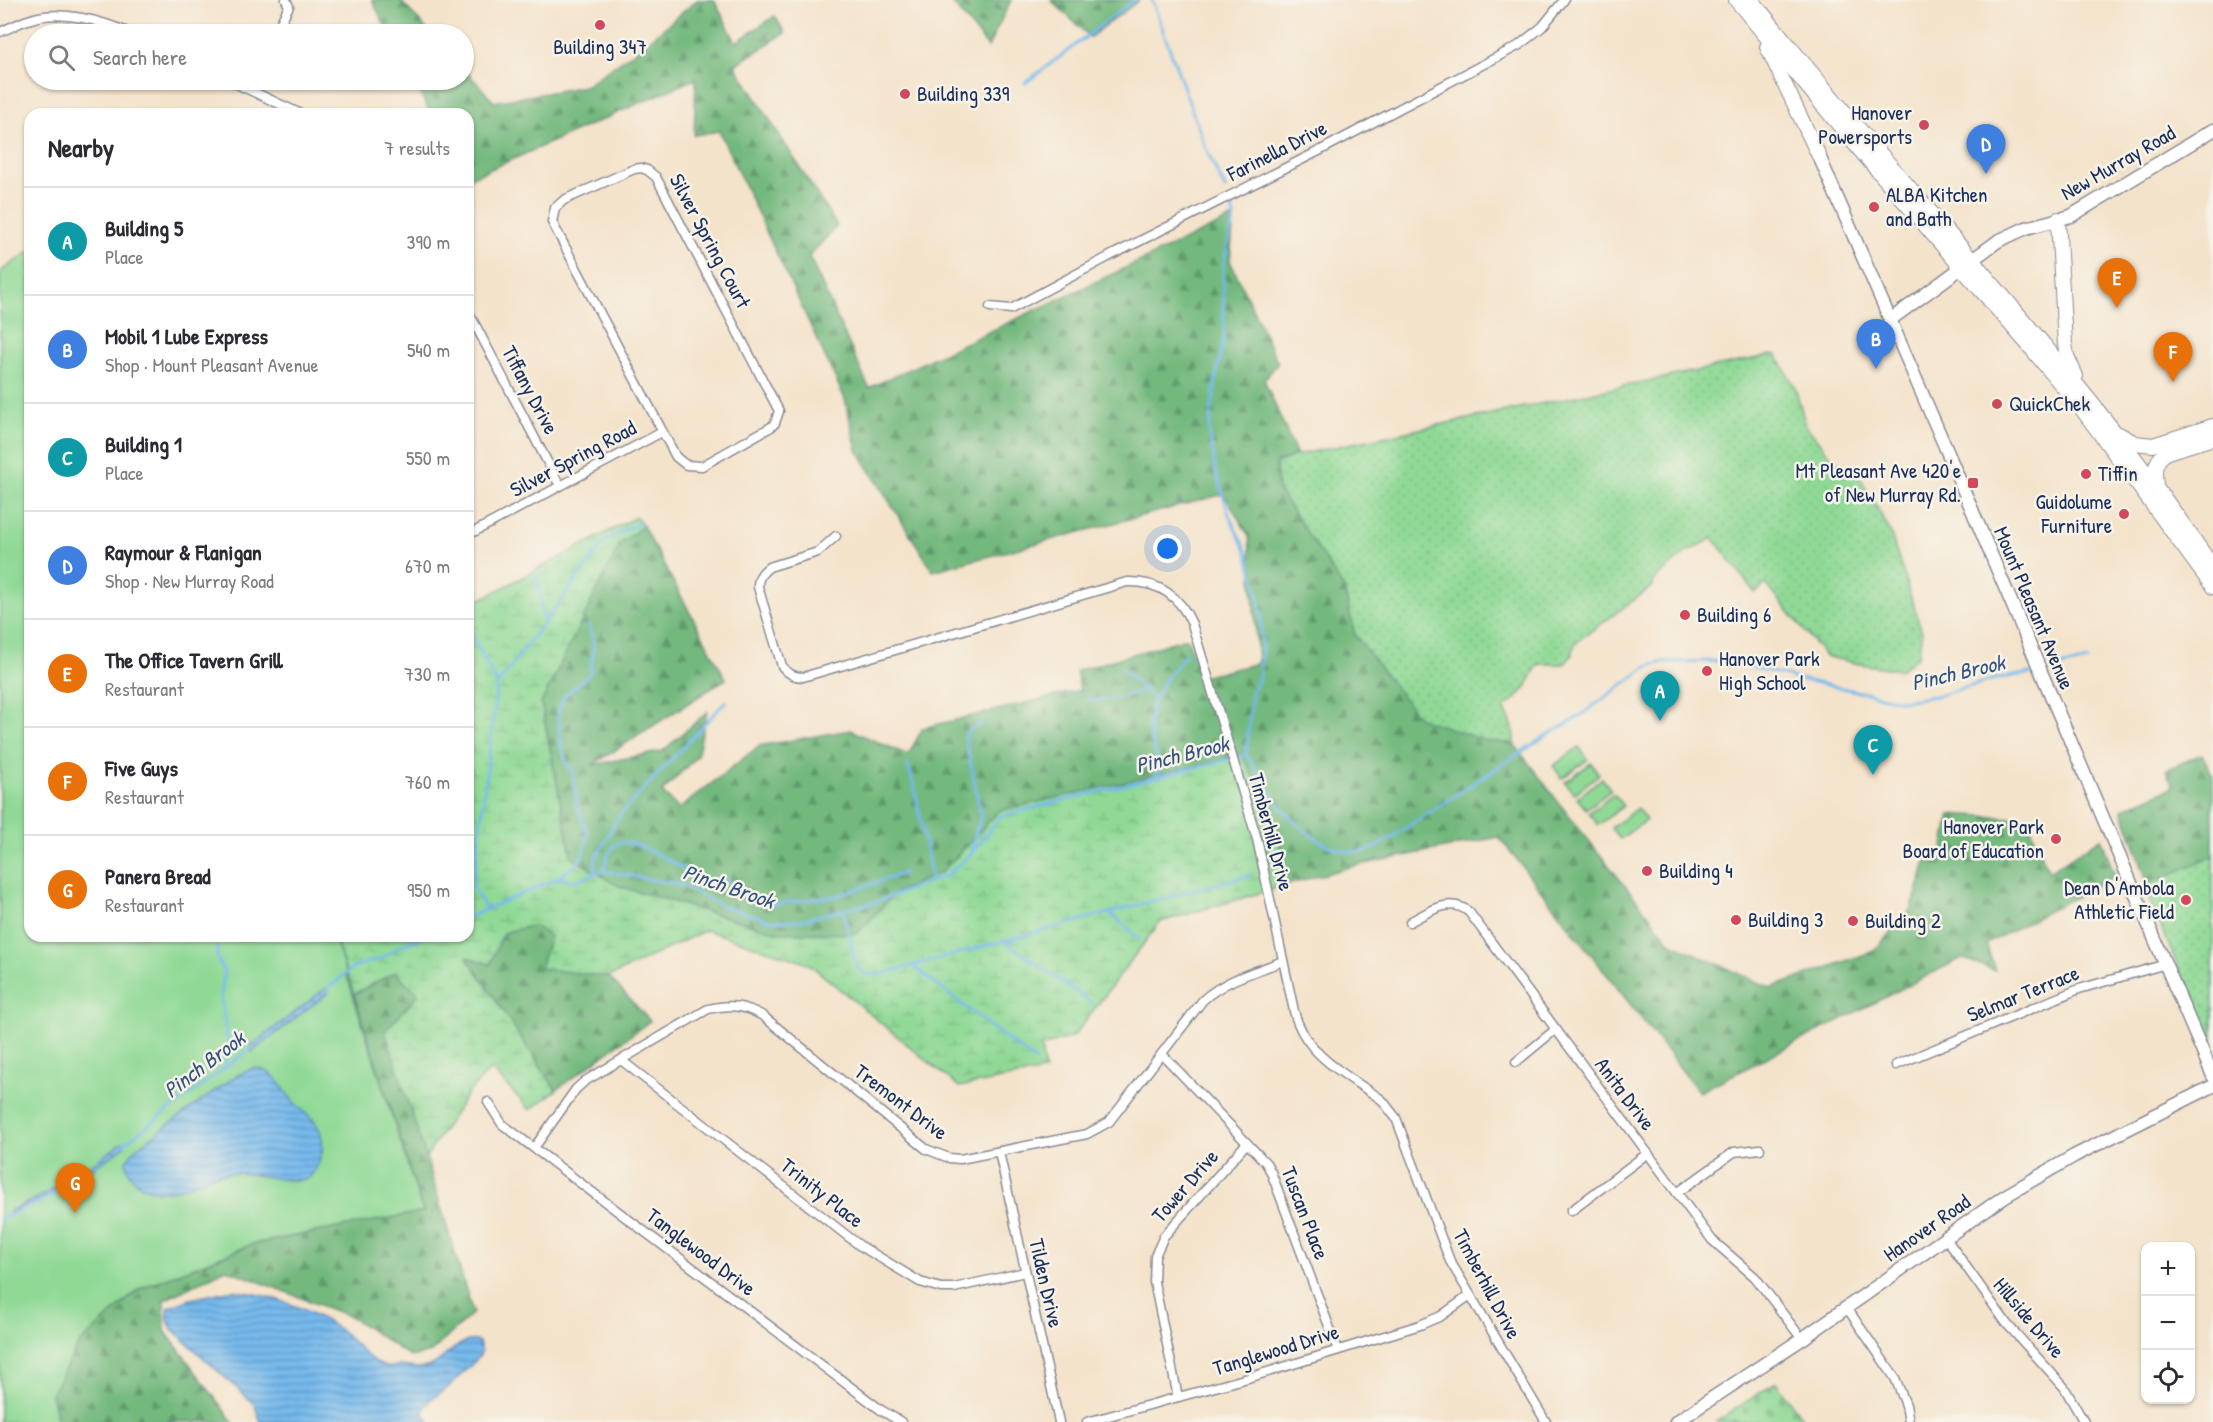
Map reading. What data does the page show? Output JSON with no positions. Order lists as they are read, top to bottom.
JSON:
{
  "streets": {
    "street": [
      "Farinella Drive",
      "New Murray Road",
      "Silver Spring Court",
      "Tiffany Drive",
      "Silver Spring Road",
      "Mount Pleasant Avenue",
      "Timberhill Drive",
      "Selmar Terrace",
      "Anita Drive",
      "Tremont Drive",
      "Tower Drive",
      "Trinity Place",
      "Tuscan Place",
      "Hanover Road",
      "Tanglewood Drive",
      "Tilden Drive",
      "Hillside Drive"
    ]
  },
  "crossings": [
    ["New Murray Road", "Mount Pleasant Avenue"],
    ["Silver Spring Court", "Silver Spring Road"],
    ["Tiffany Drive", "Silver Spring Road"],
    ["Mount Pleasant Avenue", "Selmar Terrace"],
    ["Timberhill Drive", "Tremont Drive"],
    ["Timberhill Drive", "Tanglewood Drive"],
    ["Anita Drive", "Hanover Road"],
    ["Tremont Drive", "Trinity Place"],
    ["Tremont Drive", "Tuscan Place"],
    ["Tremont Drive", "Tanglewood Drive"],
    ["Tremont Drive", "Tilden Drive"],
    ["Tower Drive", "Tuscan Place"],
    ["Tower Drive", "Tanglewood Drive"],
    ["Trinity Place", "Tilden Drive"],
    ["Tuscan Place", "Tanglewood Drive"],
    ["Hanover Road", "Hillside Drive"]
  ],
  "water": ["Pinch Brook"],
  "places": {
    "other": [
      "Building 347",
      "Building 339",
      "Hanover Powersports",
      "ALBA Kitchen and Bath",
      "QuickChek",
      "Tiffin",
      "Guidolume Furniture",
      "Building 6",
      "Hanover Park High School",
      "Hanover Park Board of Education",
      "Building 4",
      "Dean D'Ambola Athletic Field",
      "Building 3",
      "Building 2"
    ],
    "transit": ["Mt Pleasant Ave 420'e of New Murray Rd."]
  },
  "page": {
    "search": "Search here",
    "heading": ["Nearby", "7 results"],
    "pins": [
      "D",
      "E",
      "B",
      "F",
      "A",
      "C",
      "G"
    ],
    "list": [
      {
        "mark": "A",
        "name": "Building 5",
        "note": "Place",
        "value": "390 m"
      },
      {
        "mark": "B",
        "name": "Mobil 1 Lube Express",
        "note": "Shop · Mount Pleasant Avenue",
        "value": "540 m"
      },
      {
        "mark": "C",
        "name": "Building 1",
        "note": "Place",
        "value": "550 m"
      },
      {
        "mark": "D",
        "name": "Raymour & Flanigan",
        "note": "Shop · New Murray Road",
        "value": "670 m"
      },
      {
        "mark": "E",
        "name": "The Office Tavern Grill",
        "note": "Restaurant",
        "value": "730 m"
      },
      {
        "mark": "F",
        "name": "Five Guys",
        "note": "Restaurant",
        "value": "760 m"
      },
      {
        "mark": "G",
        "name": "Panera Bread",
        "note": "Restaurant",
        "value": "950 m"
      }
    ],
    "map_buttons": ["+", "−"]
  }
}
